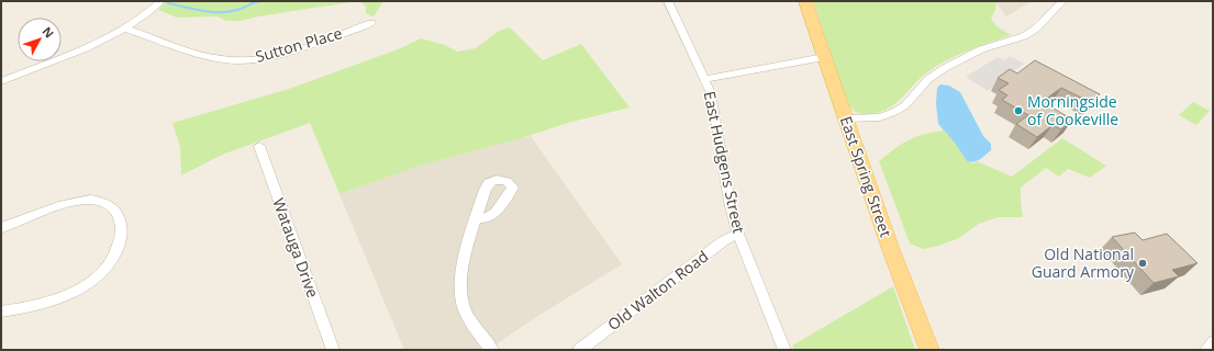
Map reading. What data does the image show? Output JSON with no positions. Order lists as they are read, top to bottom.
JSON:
{
  "streets": {
    "main road": ["East Spring Street"],
    "street": [
      "Sutton Place",
      "East Hudgens Street",
      "Watauga Drive",
      "Old Walton Road"
    ]
  },
  "crossings": [
    ["East Hudgens Street", "Old Walton Road"]
  ],
  "places": ["Morningside of Cookeville", "Old National Guard Armory"],
  "north": "top right"
}
